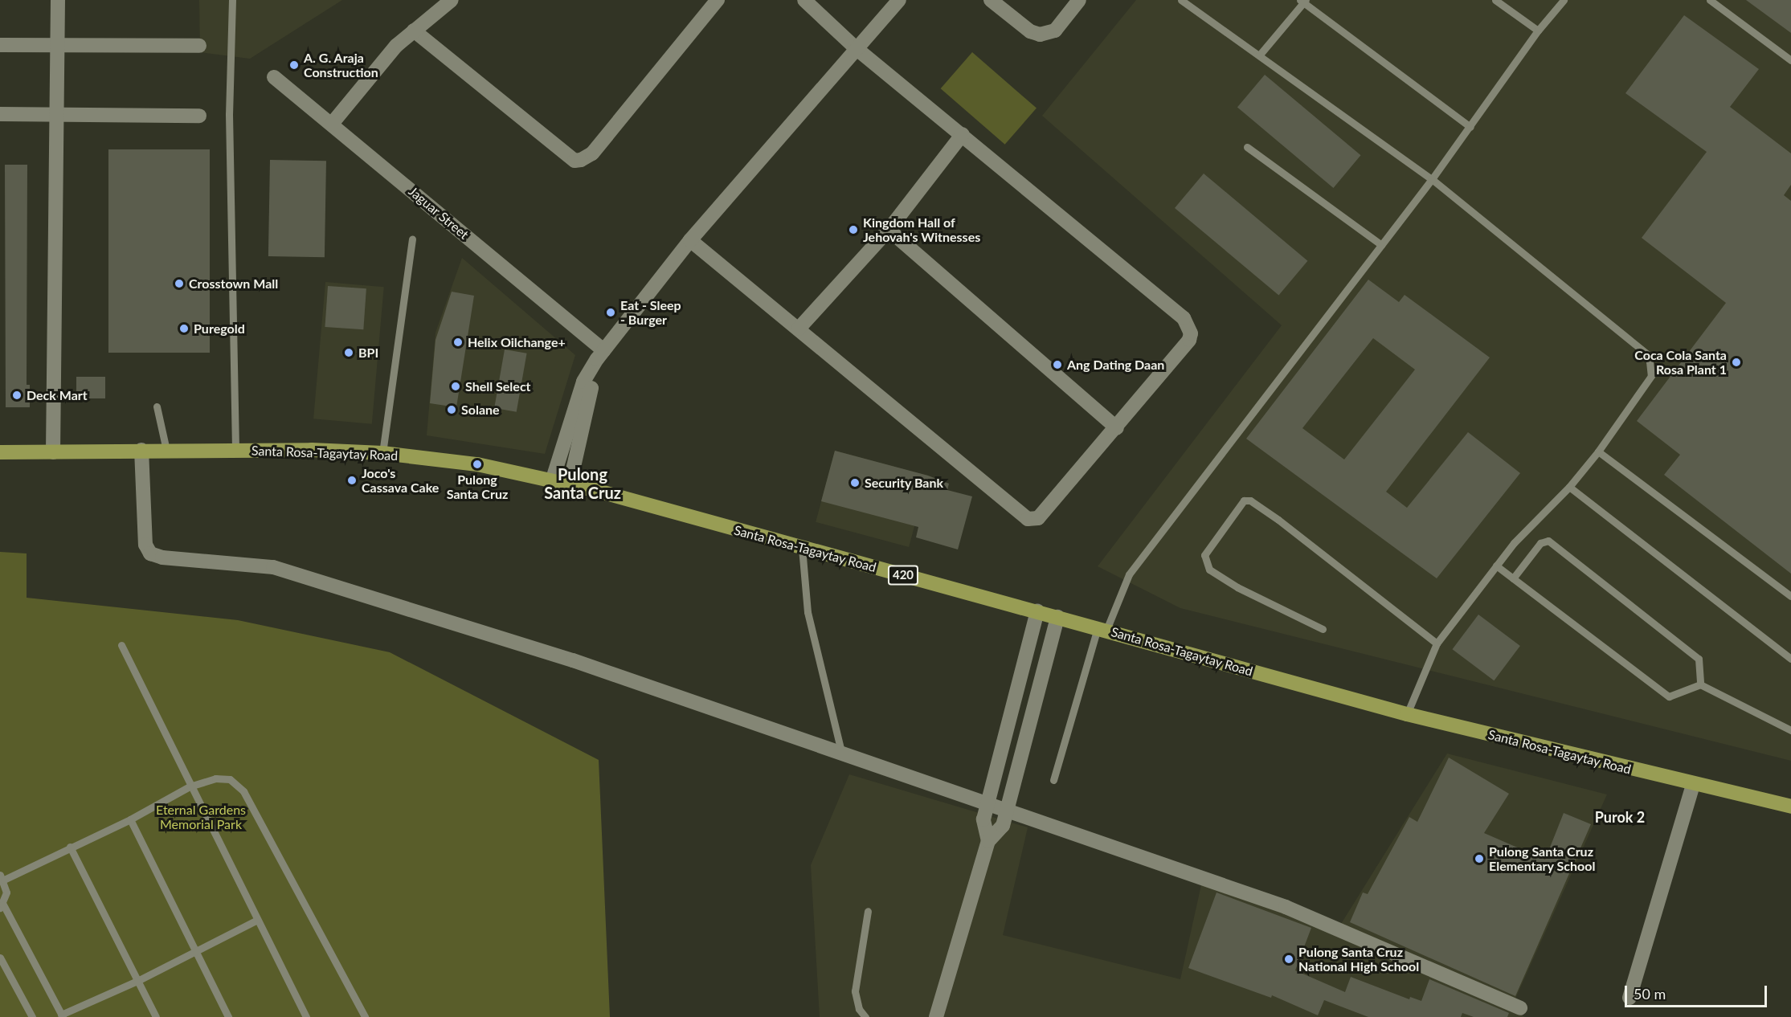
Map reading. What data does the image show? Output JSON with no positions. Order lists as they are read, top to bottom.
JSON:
{
  "streets": {
    "main road": ["Santa Rosa-Tagaytay Road", "420"],
    "street": ["Jaguar Street"]
  },
  "districts": ["Pulong Santa Cruz", "Purok 2"],
  "parks": ["Eternal Gardens Memorial Park"],
  "places": [
    "A. G. Araja Construction",
    "Kingdom Hall of Jehovah's Witnesses",
    "Crosstown Mall",
    "Eat - Sleep - Burger",
    "Puregold",
    "Helix Oilchange+",
    "BPI",
    "Coca Cola Santa Rosa Plant 1",
    "Ang Dating Daan",
    "Shell Select",
    "Deck Mart",
    "Solane",
    "Pulong Santa Cruz",
    "Joco's Cassava Cake",
    "Security Bank",
    "Pulong Santa Cruz Elementary School",
    "Pulong Santa Cruz National High School"
  ],
  "scale_bar": "50 m"
}
